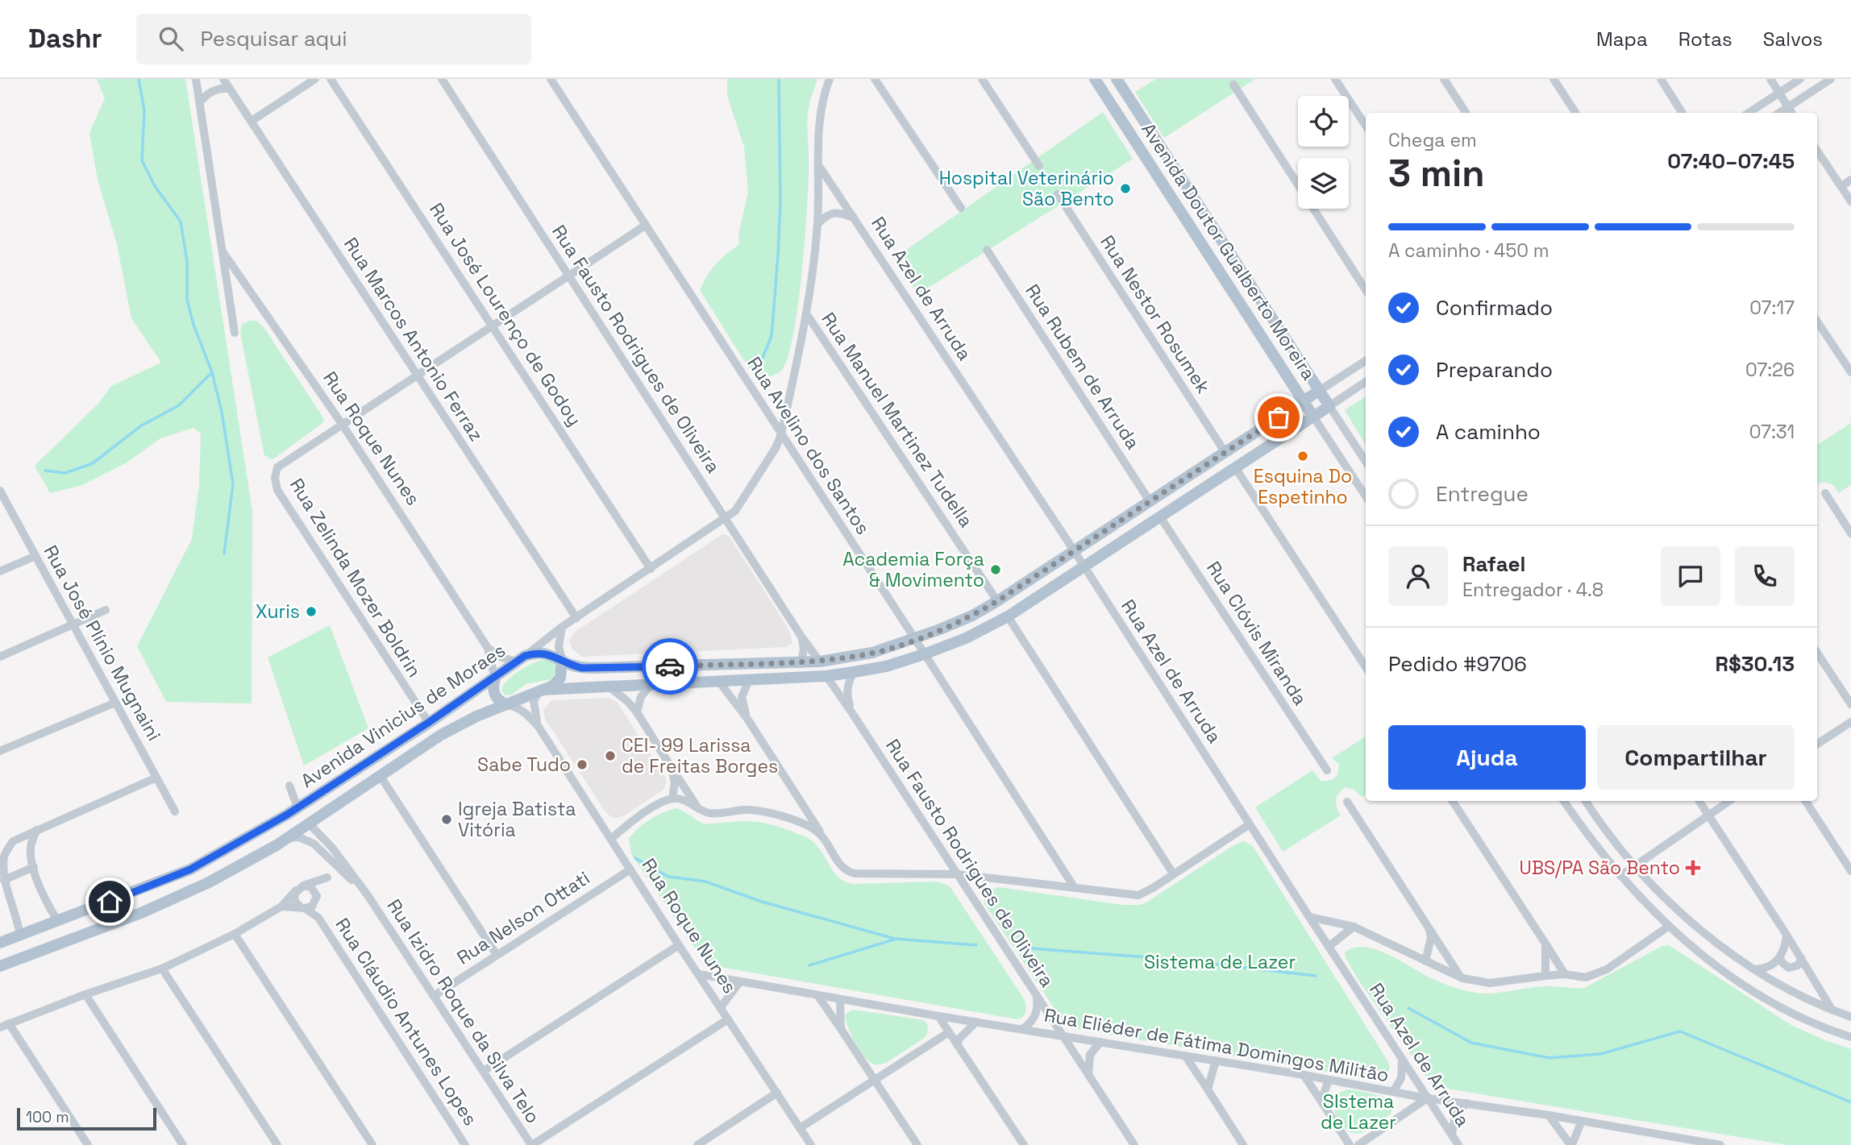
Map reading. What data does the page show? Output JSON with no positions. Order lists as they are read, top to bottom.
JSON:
{
  "streets": {
    "main road": ["Avenida Doutor Gualberto Moreira", "Rua Roque Nunes", "Avenida Vinicius de Moraes"],
    "street": [
      "Rua Azel de Arruda",
      "Rua José Lourenço de Godoy",
      "Rua Nestor Rosumek",
      "Rua Marcos Antonio Ferraz",
      "Rua Fausto Rodrigues de Oliveira",
      "Rua Rubem de Arruda",
      "Rua Manuel Martinez Tudella",
      "Rua Avelino dos Santos",
      "Rua Zelinda Mozer Boldrin",
      "Rua Clóvis Miranda",
      "Rua José Plínio Mugnaini",
      "Rua Nelson Ottati",
      "Rua Izidro Roque da Silva Telo",
      "Rua Cláudio Antunes Lopes",
      "Rua Eliéder de Fátima Domingos Militão"
    ]
  },
  "crossings": [
    ["Avenida Doutor Gualberto Moreira", "Avenida Vinicius de Moraes"],
    ["Rua Azel de Arruda", "Avenida Vinicius de Moraes"],
    ["Rua Azel de Arruda", "Rua Eliéder de Fátima Domingos Militão"],
    ["Rua Nestor Rosumek", "Avenida Vinicius de Moraes"],
    ["Rua Fausto Rodrigues de Oliveira", "Avenida Vinicius de Moraes"],
    ["Rua Fausto Rodrigues de Oliveira", "Rua Eliéder de Fátima Domingos Militão"],
    ["Rua Rubem de Arruda", "Avenida Vinicius de Moraes"],
    ["Rua Manuel Martinez Tudella", "Avenida Vinicius de Moraes"],
    ["Rua Roque Nunes", "Rua Zelinda Mozer Boldrin"],
    ["Rua Roque Nunes", "Avenida Vinicius de Moraes"],
    ["Rua Roque Nunes", "Rua Nelson Ottati"],
    ["Rua Roque Nunes", "Rua Eliéder de Fátima Domingos Militão"],
    ["Rua Avelino dos Santos", "Avenida Vinicius de Moraes"],
    ["Rua Zelinda Mozer Boldrin", "Avenida Vinicius de Moraes"],
    ["Rua Clóvis Miranda", "Avenida Vinicius de Moraes"],
    ["Avenida Vinicius de Moraes", "Rua Izidro Roque da Silva Telo"],
    ["Rua Nelson Ottati", "Rua Izidro Roque da Silva Telo"]
  ],
  "parks": ["Sistema de Lazer", "SIstema de Lazer"],
  "places": {
    "other": [
      "Hospital Veterinário São Bento",
      "Esquina Do Espetinho",
      "Academia Força & Movimento",
      "Xuris",
      "CEI- 99 Larissa de Freitas Borges",
      "Sabe Tudo",
      "Igreja Batista Vitória"
    ],
    "health": ["UBS/PA São Bento"]
  },
  "scale_bar": "100 m",
  "page": {
    "header": "Dashr",
    "search": "Pesquisar aqui",
    "nav": ["Mapa", "Rotas", "Salvos"],
    "heading": ["3 min", "Chega em", "07:40–07:45"],
    "panel": [
      "Rafael",
      "Entregador · 4.8",
      "Pedido #9706",
      "R$30.13"
    ],
    "bar": "A caminho · 450 m",
    "list": [
      ["Confirmado", "07:17"],
      ["Preparando", "07:26"],
      ["A caminho", "07:31"],
      "Entregue"
    ],
    "buttons": ["Ajuda", "Compartilhar"],
    "scale": "100 m"
  }
}
